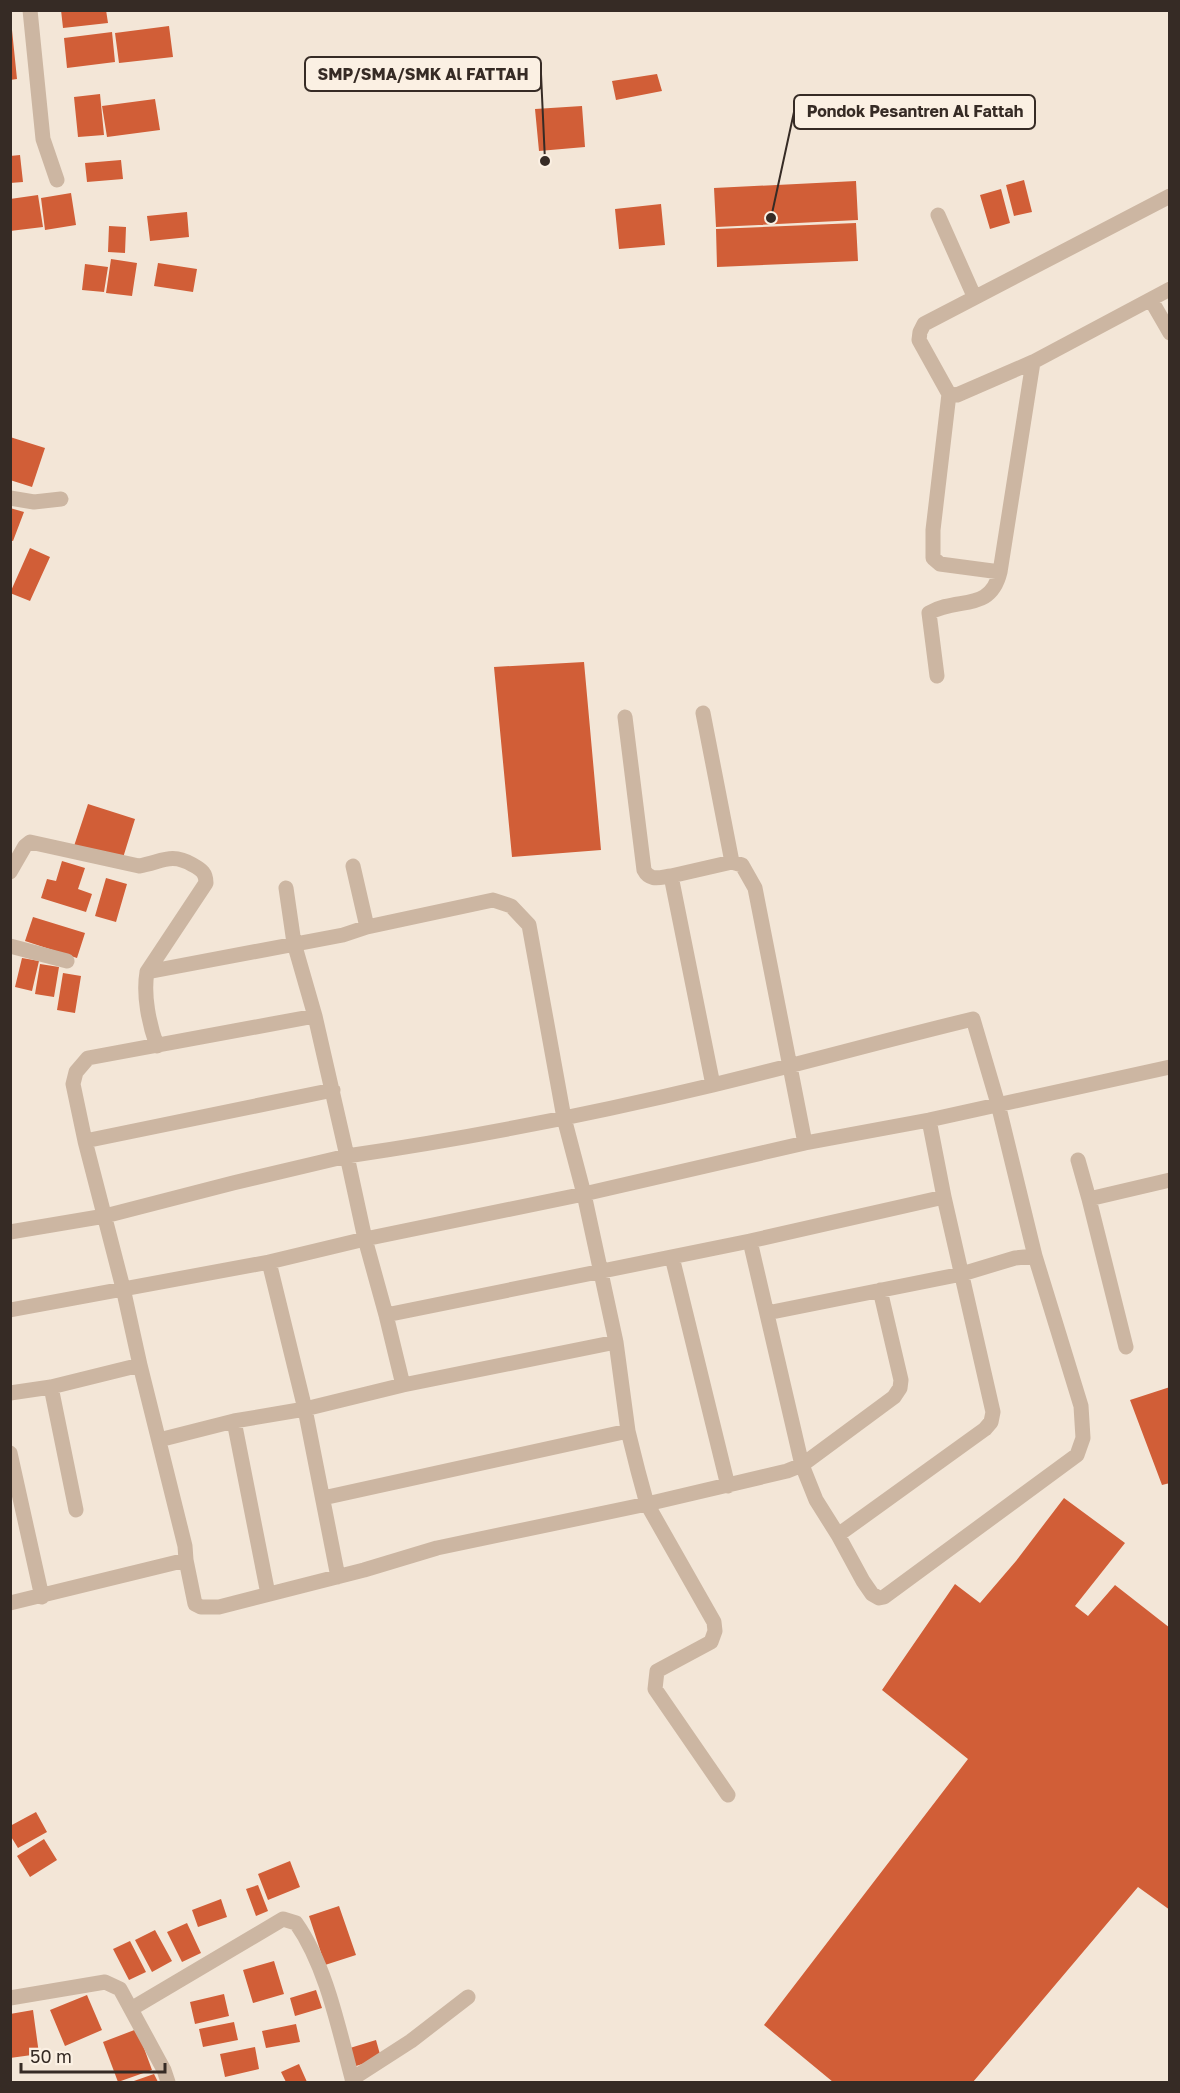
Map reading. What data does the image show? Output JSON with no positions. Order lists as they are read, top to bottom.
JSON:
{
  "places": ["SMP/SMA/SMK Al FATTAH", "Pondok Pesantren Al Fattah"],
  "scale_bar": "50 m"
}
